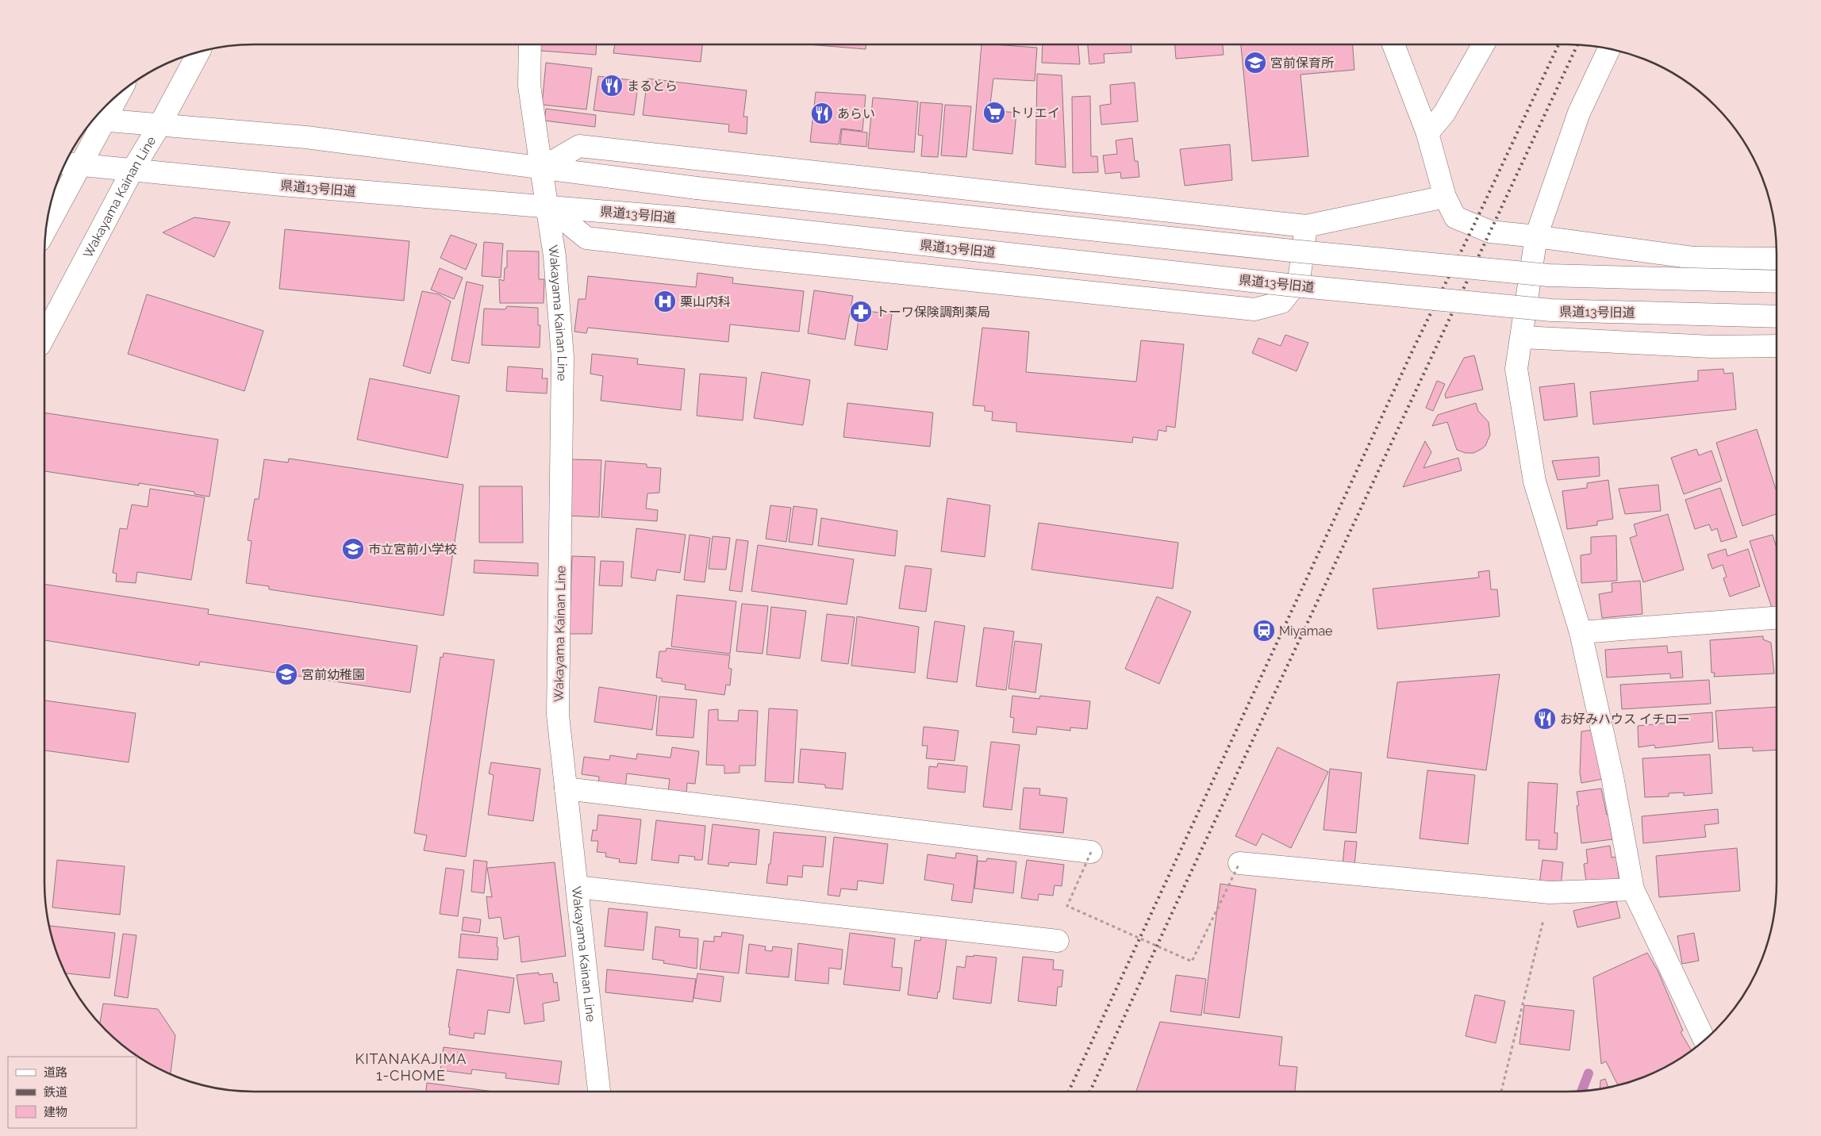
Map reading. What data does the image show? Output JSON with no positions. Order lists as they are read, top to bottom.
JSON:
{
  "streets": {
    "street": ["県道13号旧道", "Wakayama Kainan Line"]
  },
  "crossings": [
    ["県道13号旧道", "Wakayama Kainan Line"]
  ],
  "districts": ["KITANAKAJIMA 1-CHOME"],
  "places": {
    "school or university": ["宮前保育所", "市立宮前小学校", "宮前幼稚園"],
    "restaurant": ["まるとら", "あらい", "お好みハウス イチロー"],
    "supermarket": ["トリエイ"],
    "hospital": ["栗山内科"],
    "pharmacy": ["トーワ保険調剤薬局"],
    "station": ["Miyamae"]
  },
  "legend": ["道路", "鉄道", "建物"]
}
